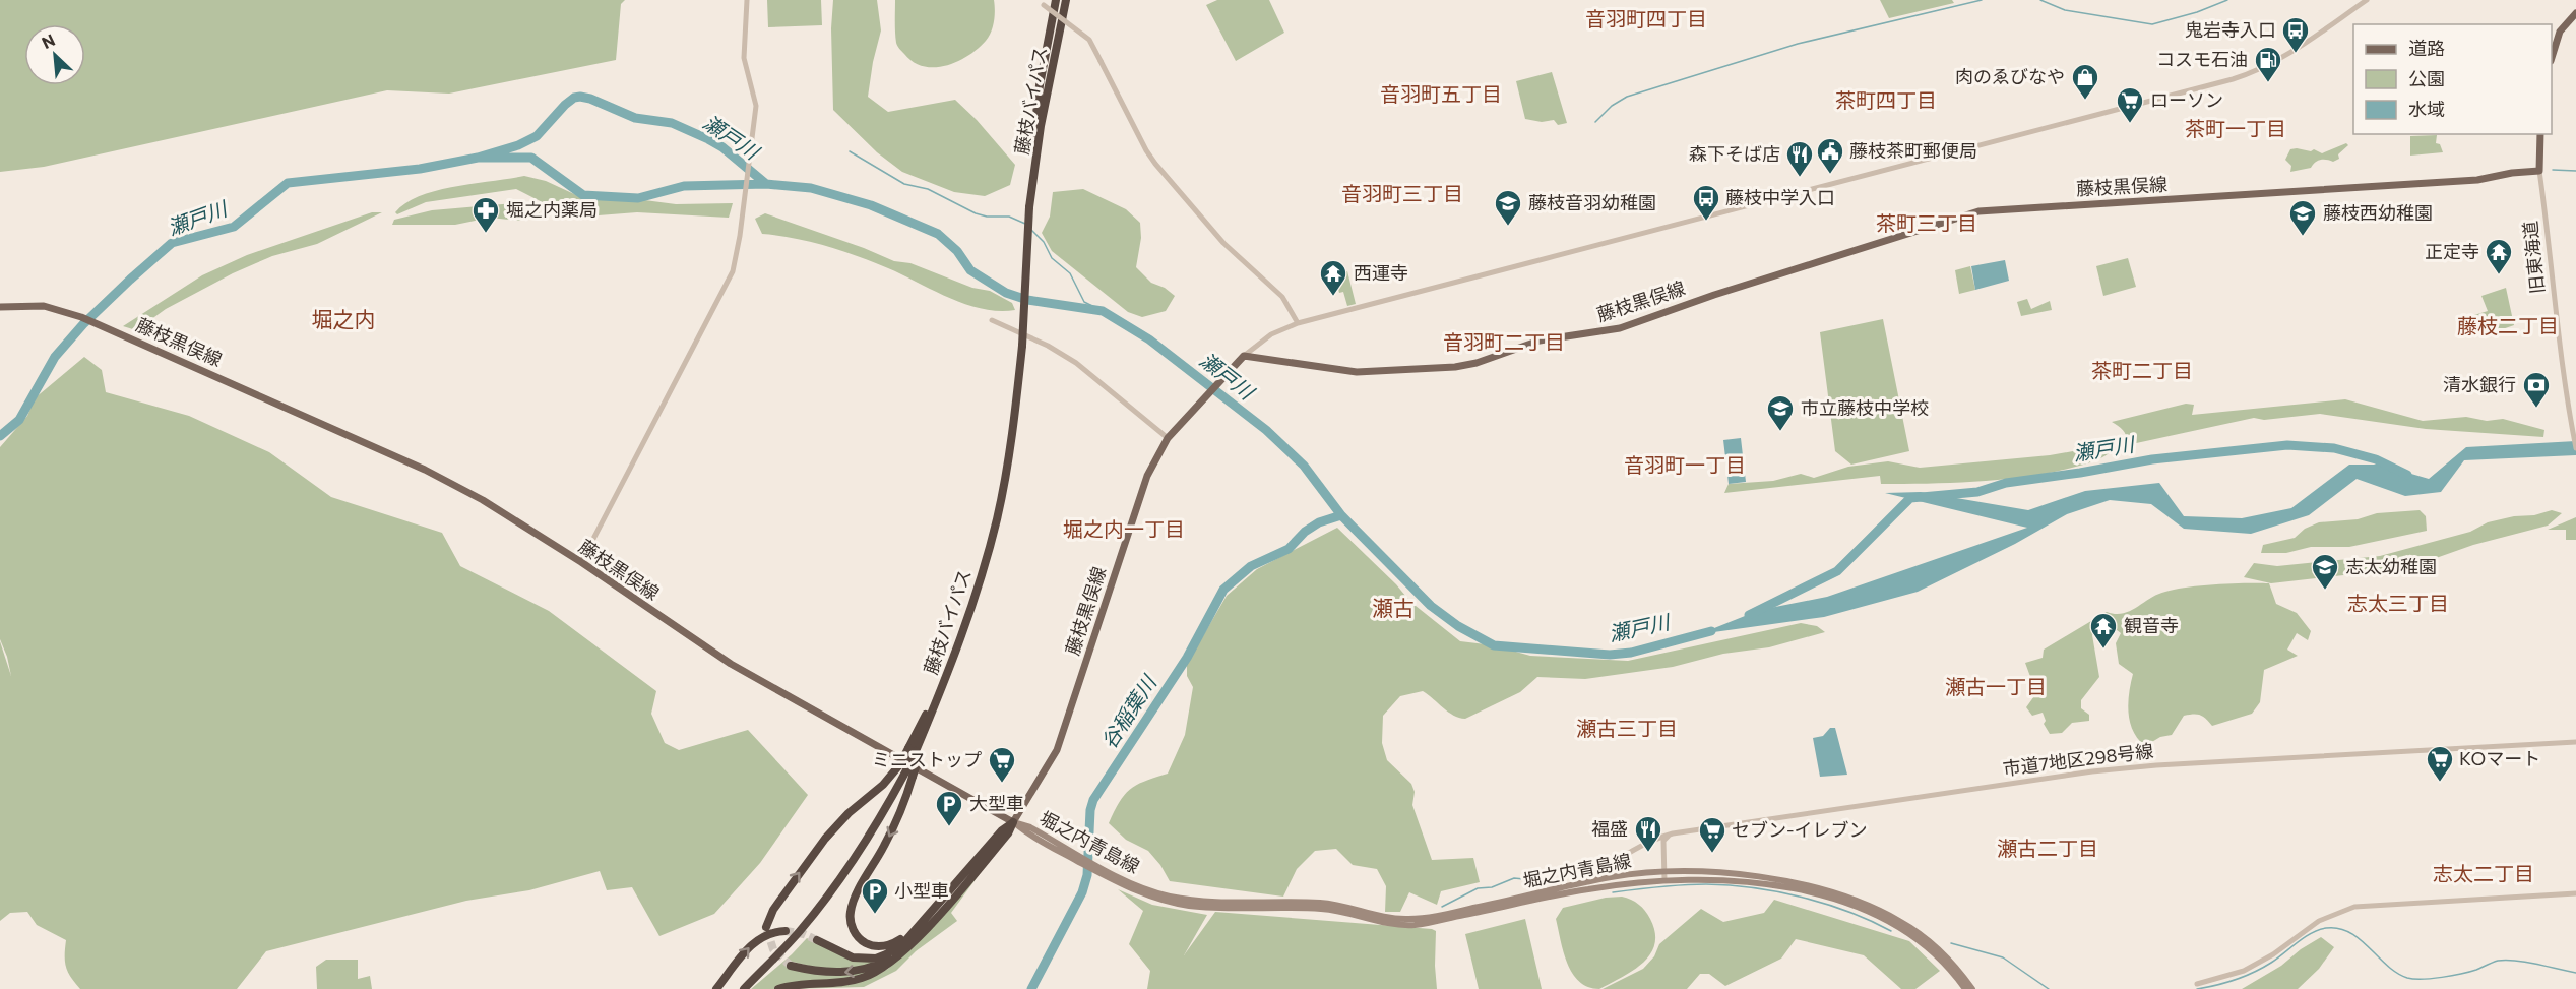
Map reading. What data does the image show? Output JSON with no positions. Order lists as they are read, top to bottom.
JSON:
{
  "streets": {
    "highway": ["藤枝バイパス"],
    "main road": ["藤枝黒俣線", "堀之内青島線"],
    "street": ["旧東海道", "市道7地区298号線"]
  },
  "crossings": [
    ["藤枝黒俣線", "旧東海道"],
    ["藤枝黒俣線", "堀之内青島線"]
  ],
  "districts": [
    "音羽町四丁目",
    "音羽町五丁目",
    "茶町四丁目",
    "茶町一丁目",
    "音羽町三丁目",
    "茶町三丁目",
    "堀之内",
    "藤枝二丁目",
    "音羽町二丁目",
    "茶町二丁目",
    "音羽町一丁目",
    "堀之内一丁目",
    "志太三丁目",
    "瀬古",
    "瀬古一丁目",
    "瀬古三丁目",
    "瀬古二丁目",
    "志太二丁目"
  ],
  "water": ["瀬戸川", "谷稲葉川"],
  "places": {
    "bus stop": ["鬼岩寺入口", "藤枝中学入口"],
    "fuel station": ["コスモ石油"],
    "shop": ["肉のゑびなや"],
    "supermarket": [
      "ローソン",
      "KOマート",
      "ミニストップ",
      "セブン-イレブン"
    ],
    "public building": ["藤枝茶町郵便局"],
    "restaurant": ["森下そば店", "福盛"],
    "school or university": [
      "藤枝音羽幼稚園",
      "藤枝西幼稚園",
      "市立藤枝中学校",
      "志太幼稚園"
    ],
    "pharmacy": ["堀之内薬局"],
    "temple": ["正定寺", "西運寺", "観音寺"],
    "bank": ["清水銀行"],
    "parking": ["大型車", "小型車"]
  },
  "legend": ["道路", "公園", "水域"],
  "north": "top left"
}
